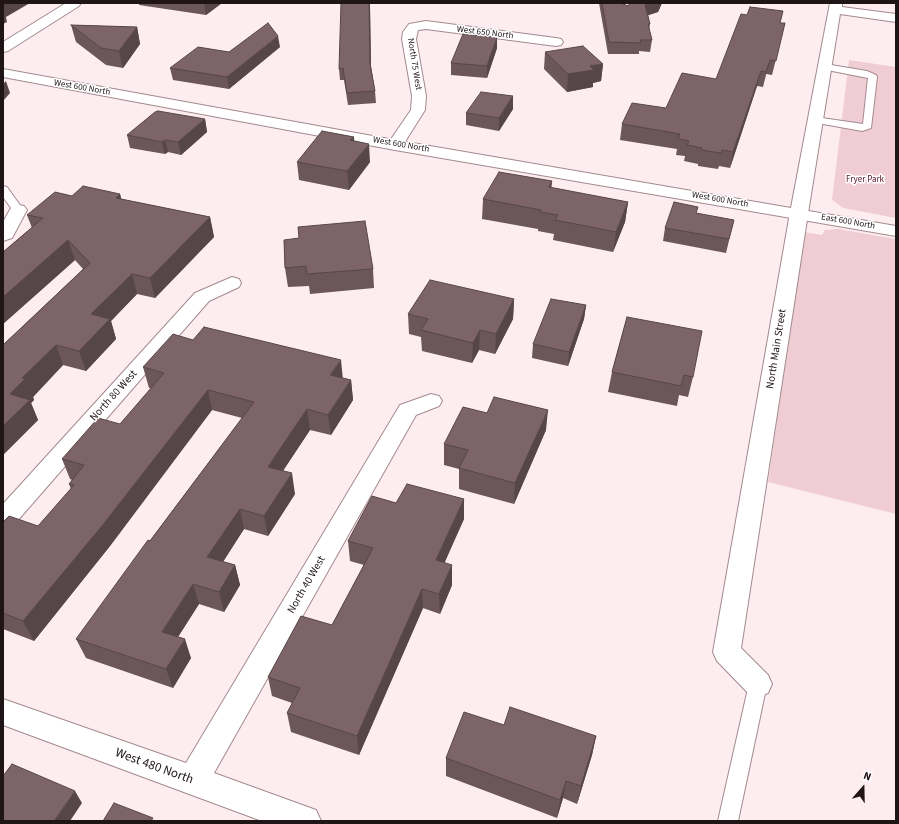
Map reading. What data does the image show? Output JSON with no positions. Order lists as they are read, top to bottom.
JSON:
{
  "streets": {
    "street": [
      "West 650 North",
      "North 75 West",
      "West 600 North",
      "East 600 North",
      "North Main Street",
      "North 80 West",
      "North 40 West",
      "West 480 North"
    ]
  },
  "crossings": [
    ["West 650 North", "North 75 West"],
    ["North 75 West", "West 600 North"],
    ["West 600 North", "East 600 North"],
    ["West 600 North", "North Main Street"],
    ["East 600 North", "North Main Street"],
    ["North 40 West", "West 480 North"]
  ],
  "parks": ["Fryer Park"],
  "north": "top"
}
